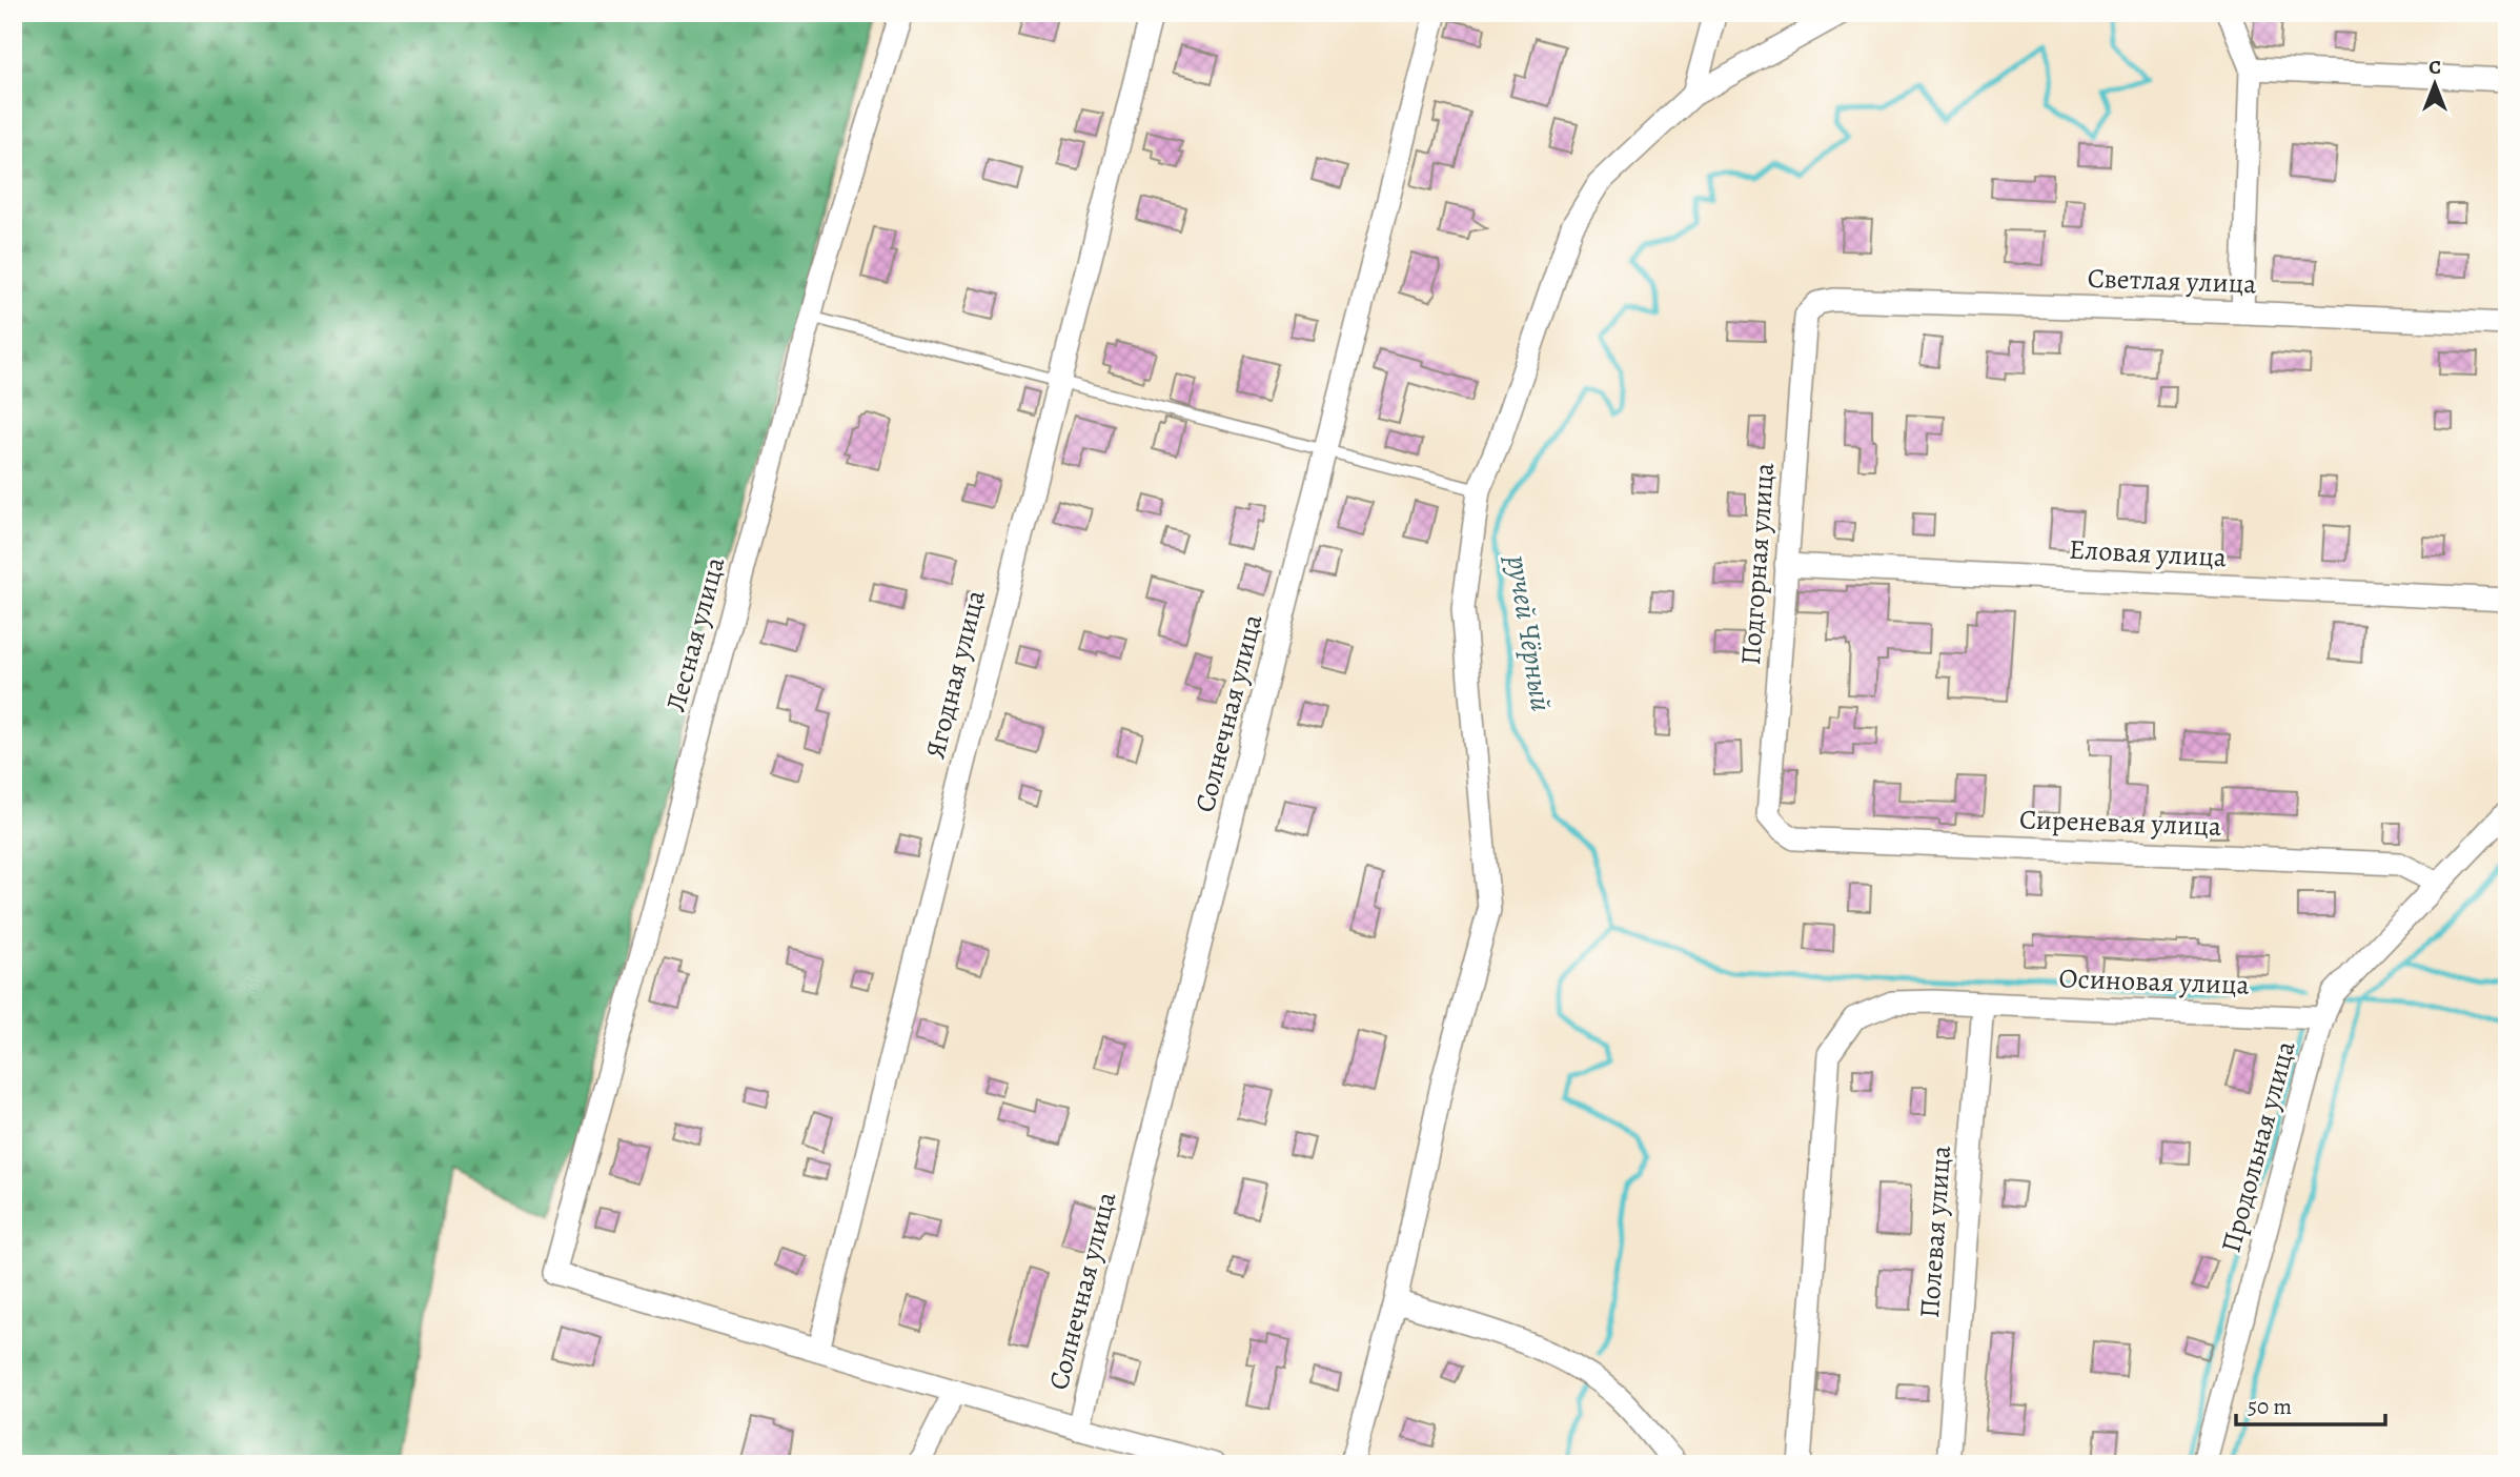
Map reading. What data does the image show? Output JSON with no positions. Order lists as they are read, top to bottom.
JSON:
{
  "streets": {
    "street": [
      "Светлая улица",
      "Еловая улица",
      "Подгорная улица",
      "Лесная улица",
      "Ягодная улица",
      "Солнечная улица",
      "Сиреневая улица",
      "Осиновая улица",
      "Продольная улица",
      "Полевая улица"
    ]
  },
  "crossings": [
    ["Светлая улица", "Подгорная улица"],
    ["Еловая улица", "Подгорная улица"],
    ["Подгорная улица", "Сиреневая улица"],
    ["Лесная улица", "Ягодная улица"],
    ["Сиреневая улица", "Продольная улица"],
    ["Осиновая улица", "Продольная улица"],
    ["Осиновая улица", "Полевая улица"]
  ],
  "water": ["ручей Чёрный"],
  "scale_bar": "50 m",
  "north": "top"
}
